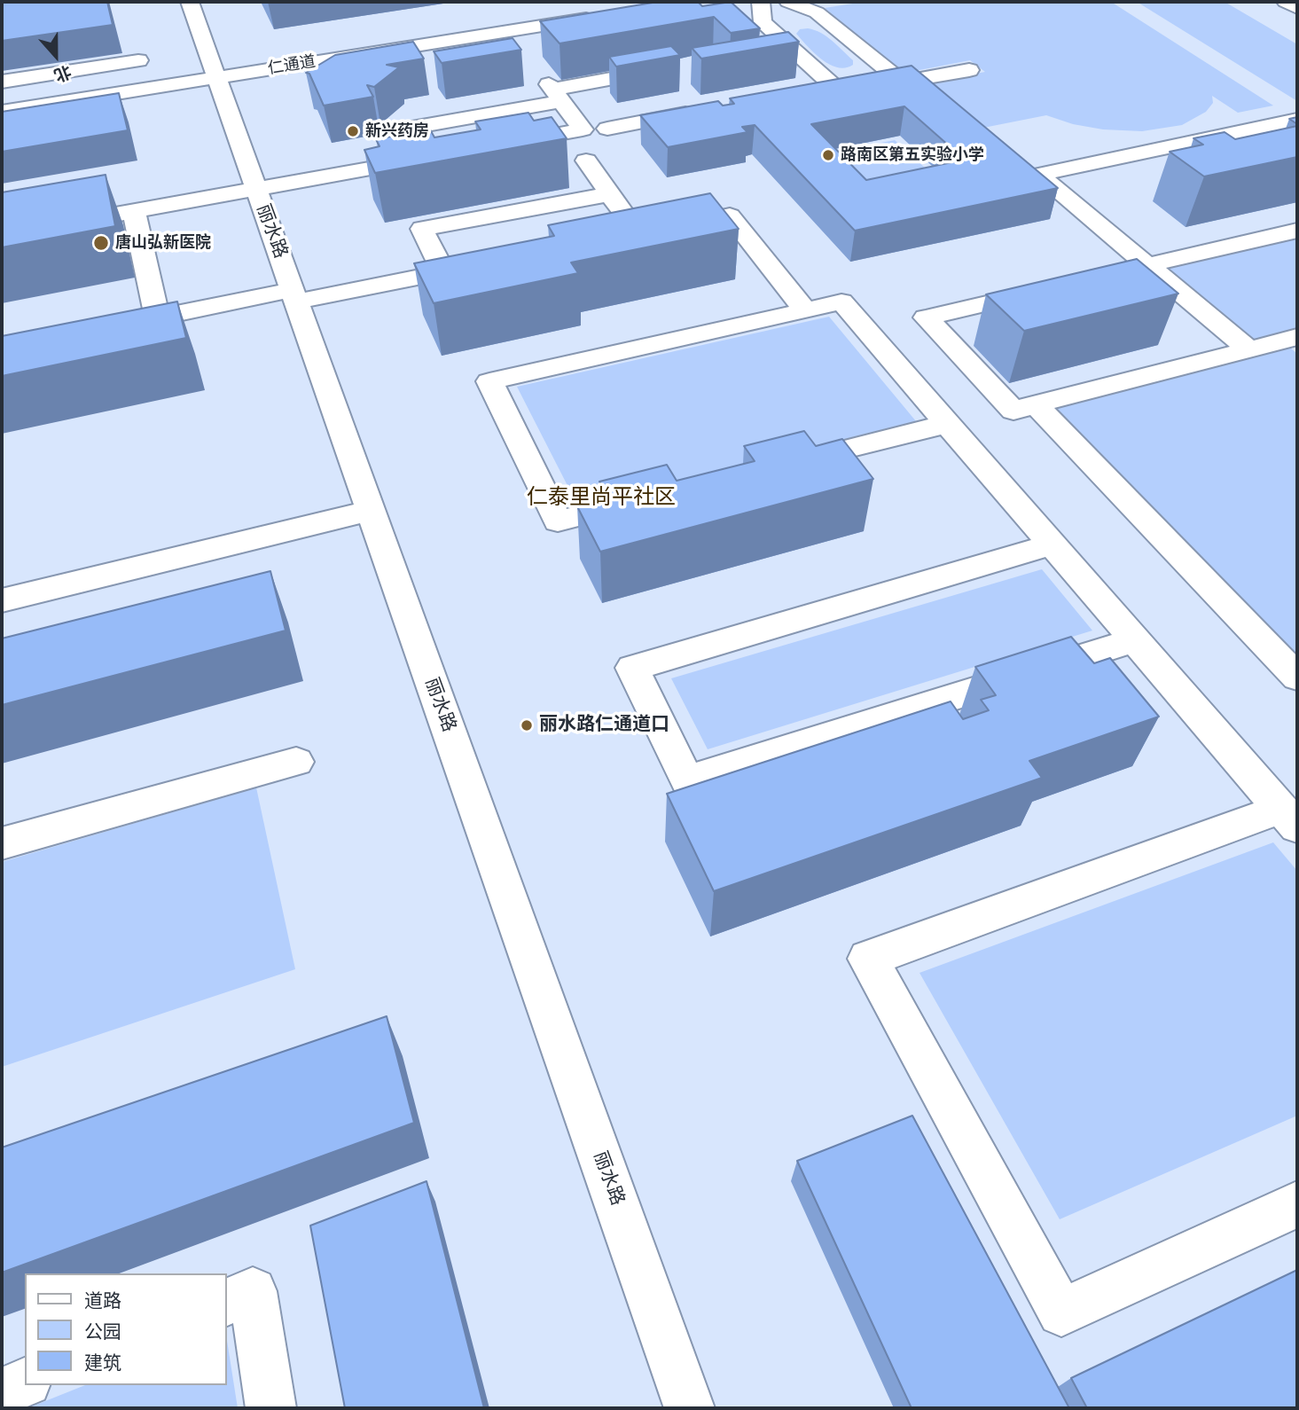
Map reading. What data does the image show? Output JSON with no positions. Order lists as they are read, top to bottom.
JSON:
{
  "streets": {
    "street": ["仁通道", "丽水路"]
  },
  "crossings": [
    ["仁通道", "丽水路"]
  ],
  "districts": ["仁泰里尚平社区"],
  "places": [
    "新兴药房",
    "路南区第五实验小学",
    "唐山弘新医院",
    "丽水路仁通道口"
  ],
  "legend": ["道路", "公园", "建筑"],
  "north": "bottom"
}
